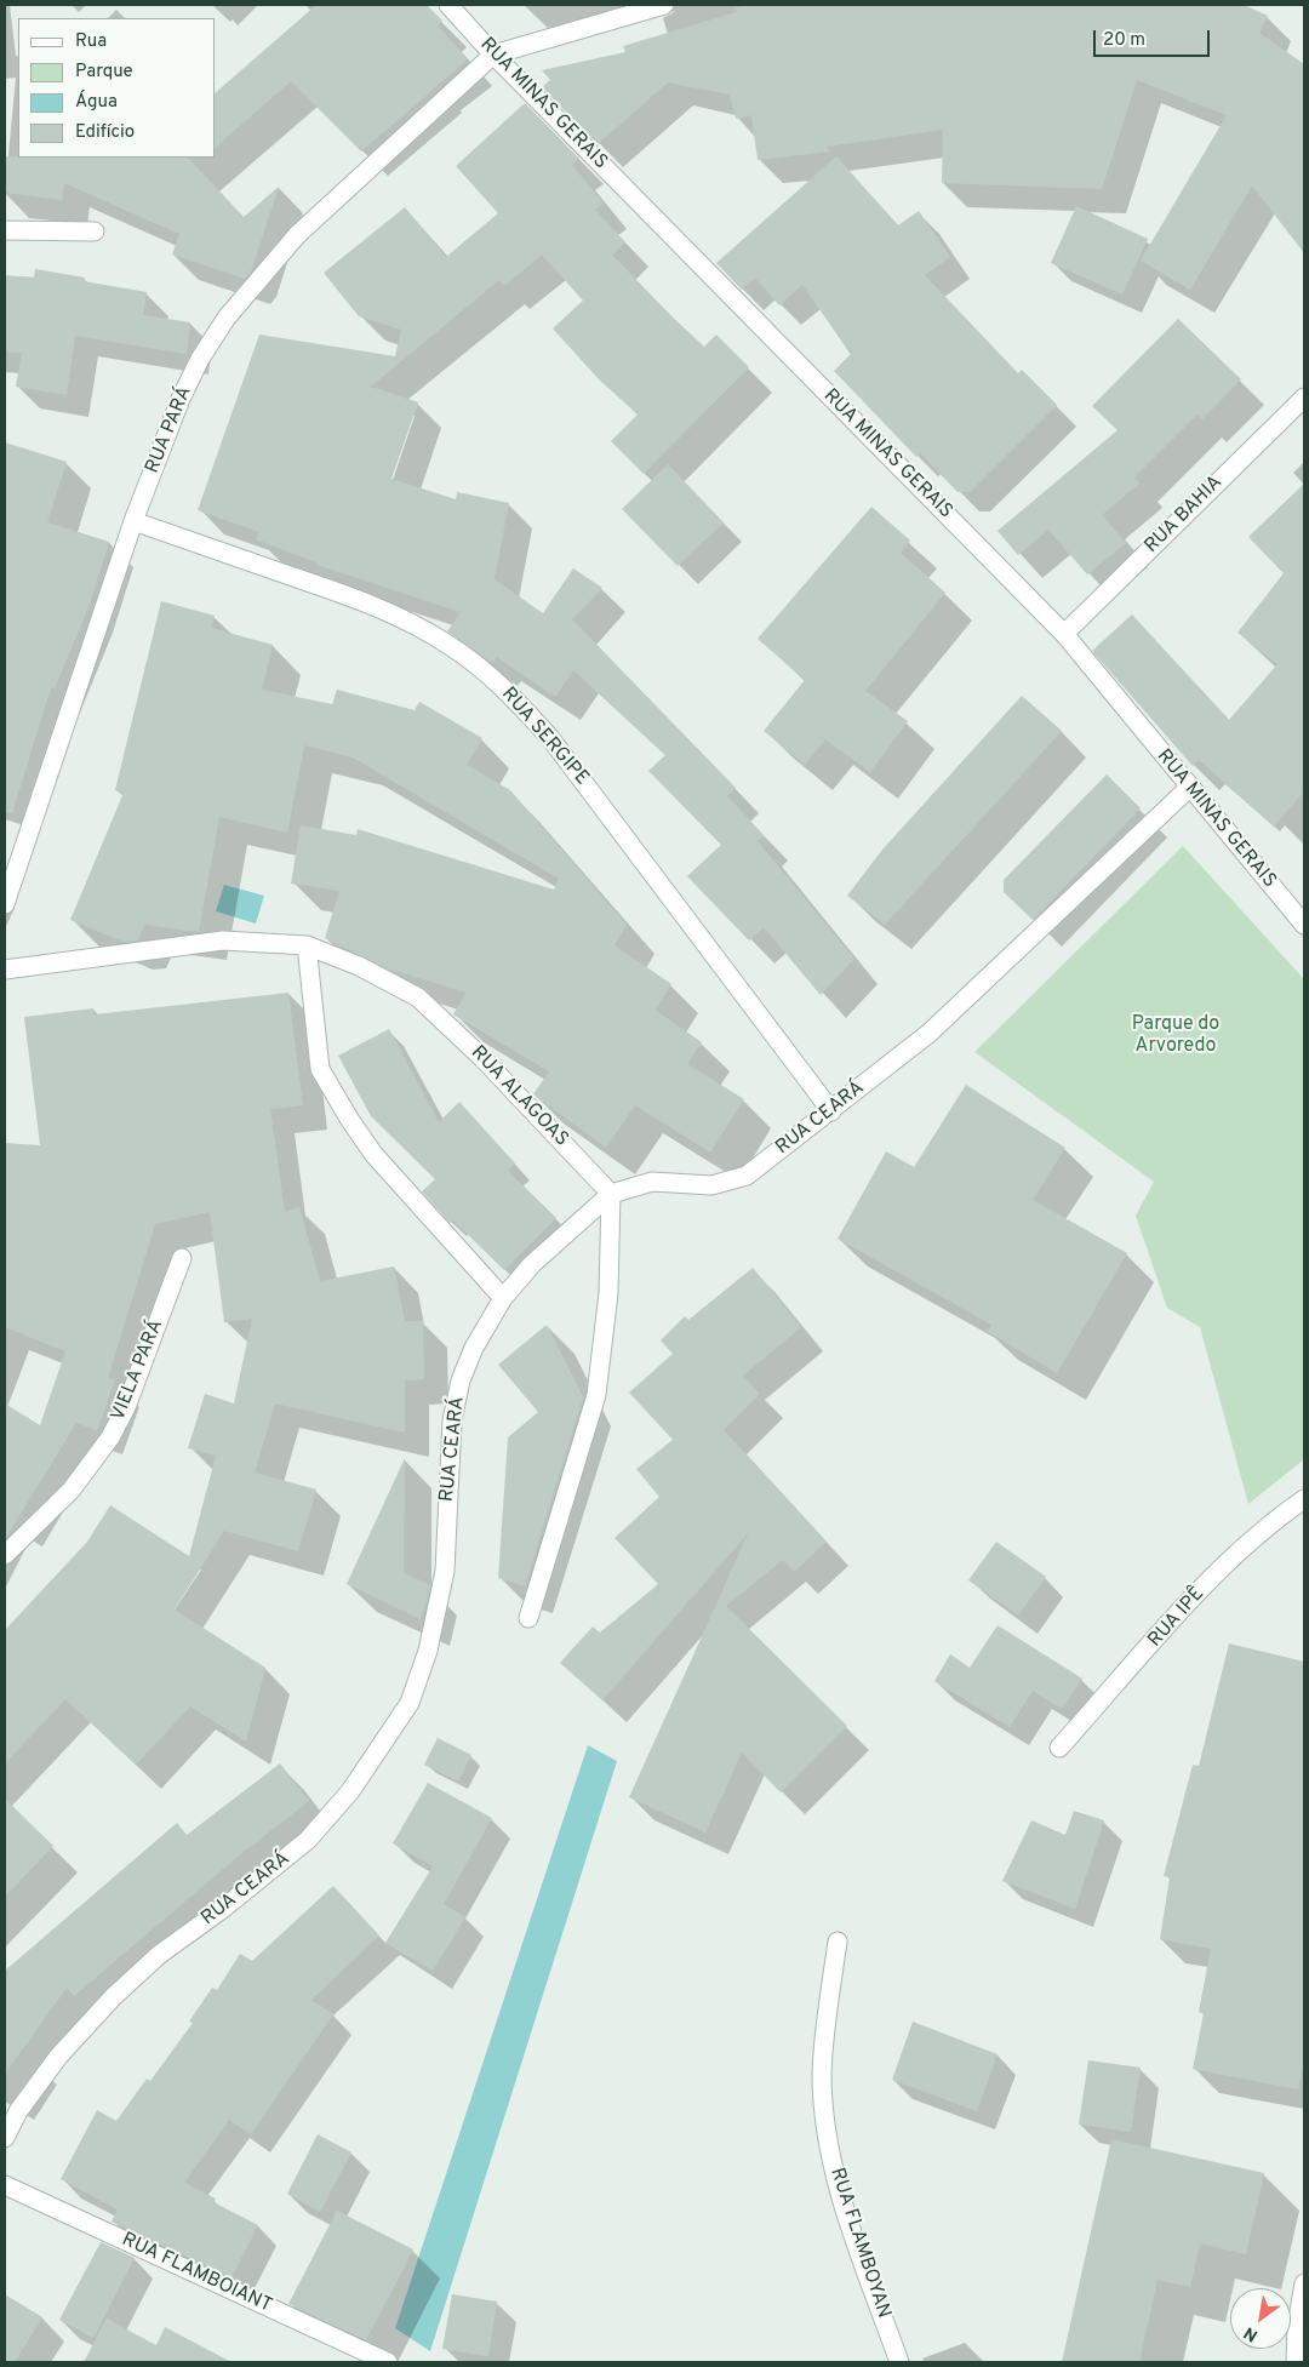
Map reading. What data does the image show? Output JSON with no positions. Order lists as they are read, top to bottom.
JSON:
{
  "streets": {
    "street": [
      "RUA MINAS GERAIS",
      "RUA PARÁ",
      "RUA BAHIA",
      "RUA SERGIPE",
      "RUA ALAGOAS",
      "RUA CEARÁ",
      "VIELA PARÁ",
      "RUA IPÊ",
      "RUA FLAMBOYAN",
      "RUA FLAMBOIANT"
    ]
  },
  "crossings": [
    ["RUA MINAS GERAIS", "RUA PARÁ"],
    ["RUA MINAS GERAIS", "RUA BAHIA"],
    ["RUA MINAS GERAIS", "RUA CEARÁ"],
    ["RUA PARÁ", "RUA SERGIPE"],
    ["RUA SERGIPE", "RUA CEARÁ"],
    ["RUA ALAGOAS", "RUA CEARÁ"]
  ],
  "parks": ["Parque do Arvoredo"],
  "legend": [
    "Rua",
    "Parque",
    "Água",
    "Edifício"
  ],
  "scale_bar": "20 m",
  "north": "bottom left"
}
